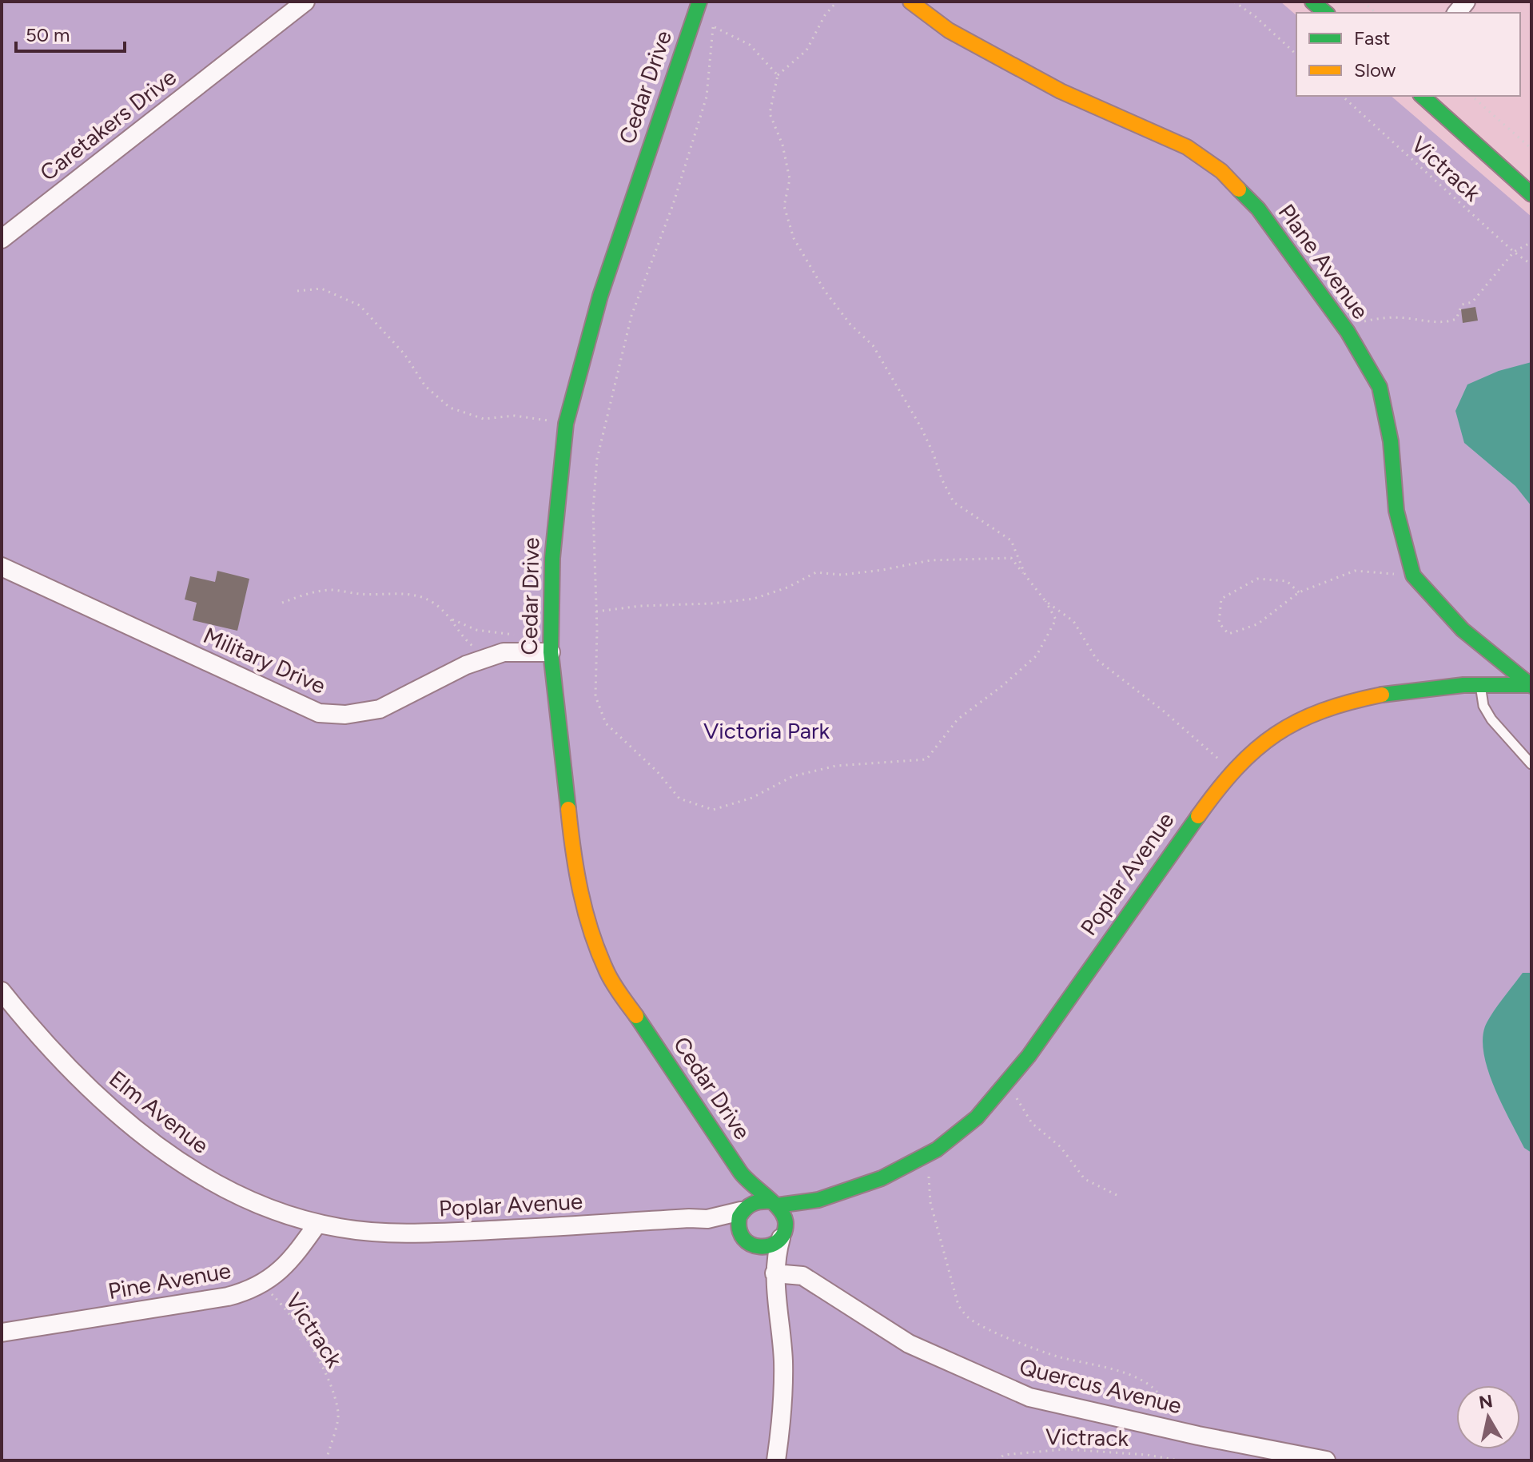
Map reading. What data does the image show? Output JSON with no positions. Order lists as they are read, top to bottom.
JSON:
{
  "streets": {
    "street": [
      "Cedar Drive",
      "Caretakers Drive",
      "Plane Avenue",
      "Military Drive",
      "Poplar Avenue",
      "Elm Avenue",
      "Pine Avenue",
      "Quercus Avenue"
    ],
    "path": ["Victrack"]
  },
  "crossings": [
    ["Cedar Drive", "Military Drive"],
    ["Cedar Drive", "Poplar Avenue"],
    ["Plane Avenue", "Poplar Avenue"],
    ["Poplar Avenue", "Elm Avenue"],
    ["Poplar Avenue", "Pine Avenue"],
    ["Elm Avenue", "Pine Avenue"]
  ],
  "parks": ["Victoria Park"],
  "legend": ["Fast", "Slow"],
  "scale_bar": "50 m",
  "north": "top"
}
